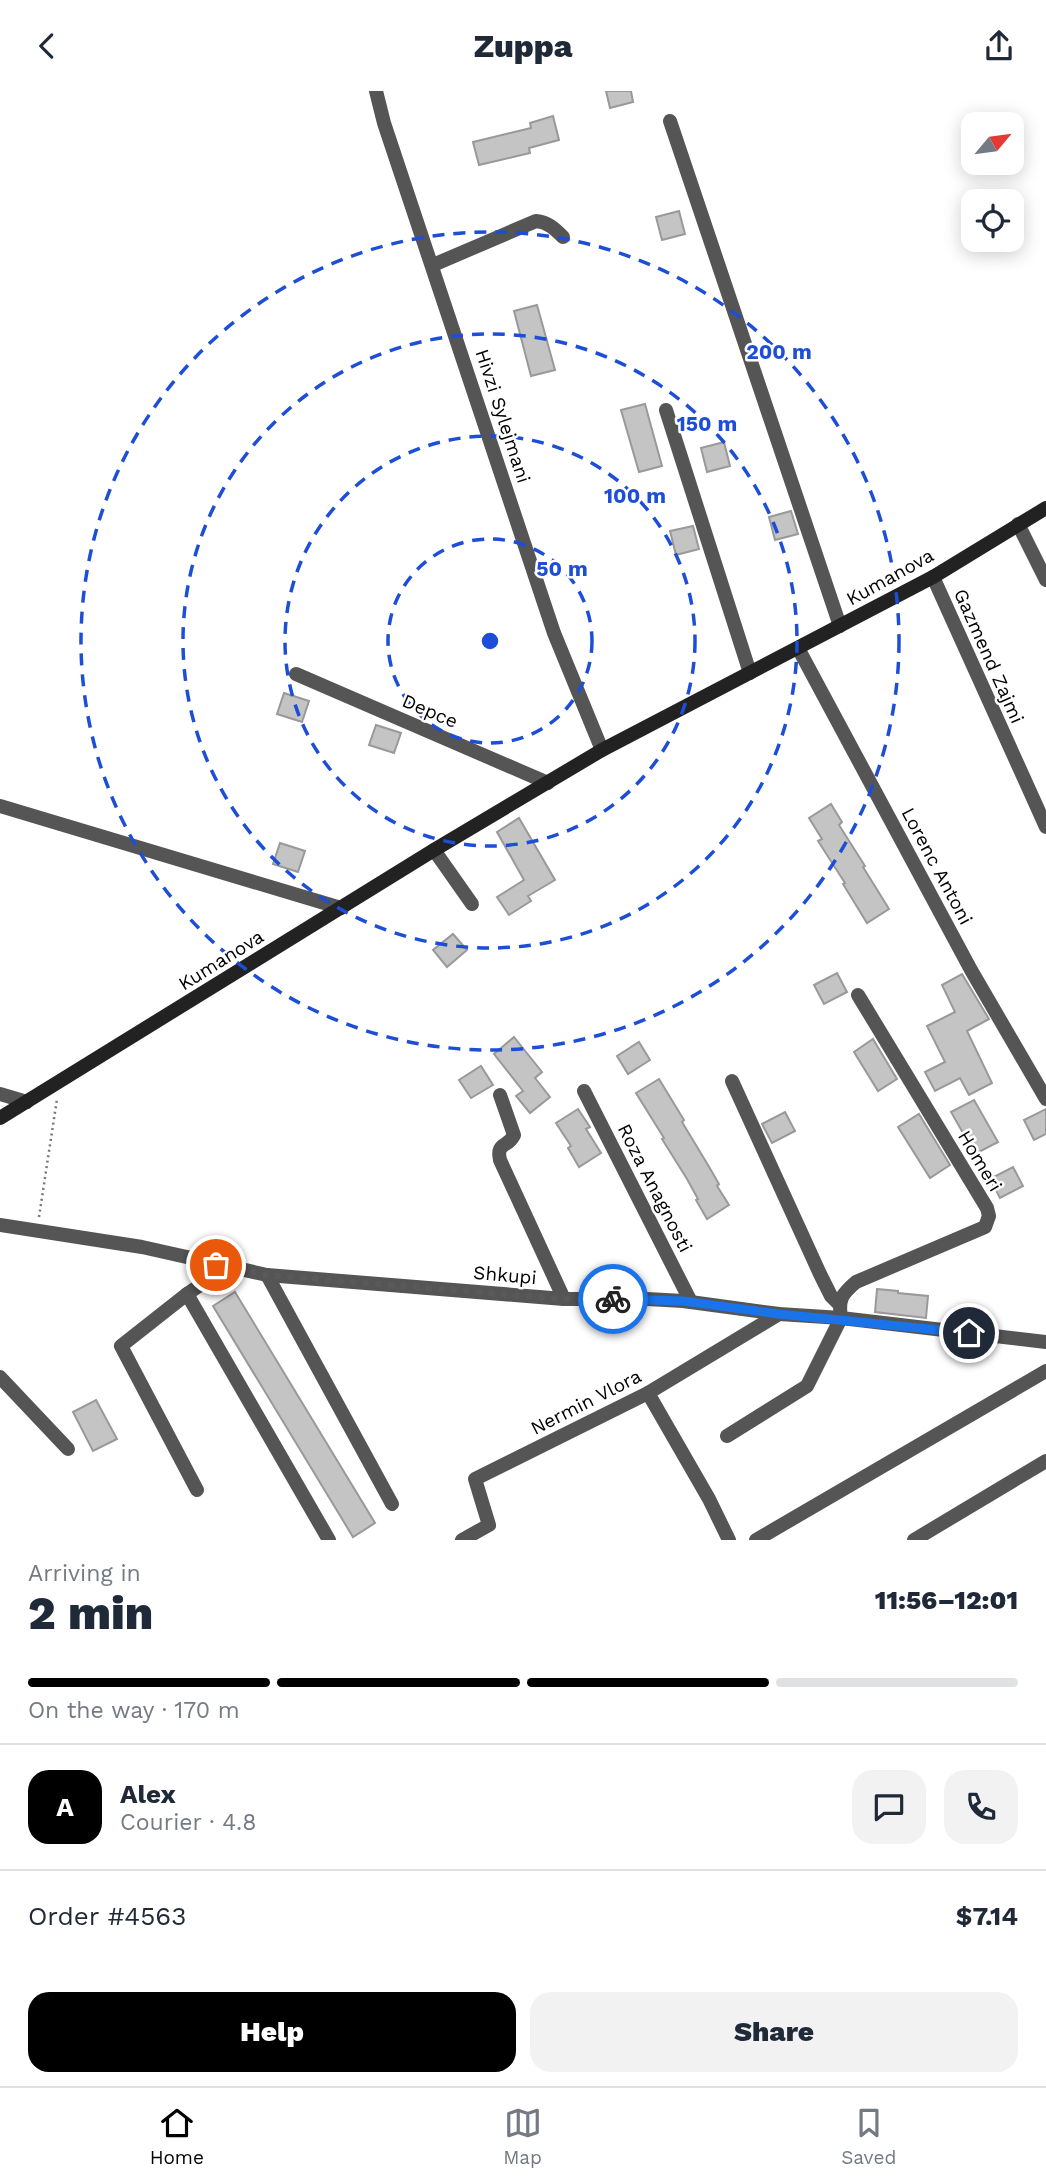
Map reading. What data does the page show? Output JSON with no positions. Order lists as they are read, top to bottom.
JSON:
{
  "streets": {
    "main road": ["Kumanova"],
    "street": [
      "Hivzi Sylejmani",
      "Gazmend Zajmi",
      "Depce",
      "Lorenc Antoni",
      "Homeri",
      "Roza Anagnosti",
      "Shkupi",
      "Nermin Vlora"
    ]
  },
  "crossings": [
    ["Hivzi Sylejmani", "Kumanova"],
    ["Kumanova", "Gazmend Zajmi"],
    ["Kumanova", "Depce"],
    ["Kumanova", "Lorenc Antoni"],
    ["Homeri", "Shkupi"],
    ["Roza Anagnosti", "Shkupi"],
    ["Shkupi", "Nermin Vlora"]
  ],
  "north": "top right",
  "page": {
    "header": "Zuppa",
    "heading": ["2 min", "Arriving in", "11:56–12:01"],
    "panel": [
      "Alex",
      "Courier · 4.8",
      "Order #4563",
      "$7.14"
    ],
    "bar": "On the way · 170 m",
    "round": "A",
    "buttons": ["Help", "Share"],
    "tabs": ["Home", "Map", "Saved"]
  },
  "rings": [
    "200 m",
    "150 m",
    "100 m",
    "50 m"
  ]
}
